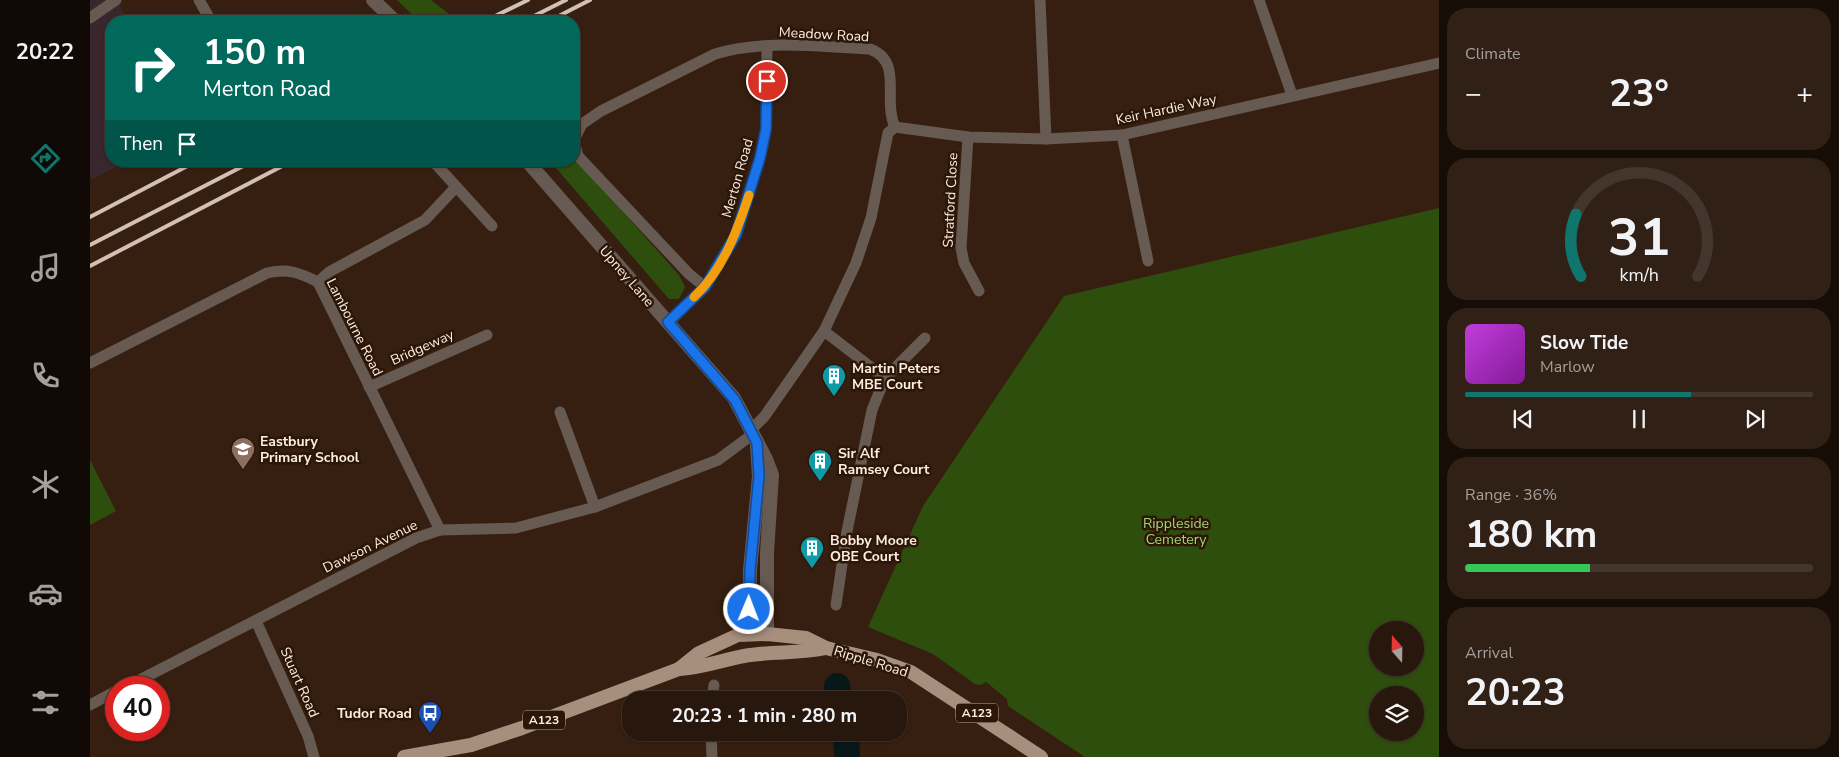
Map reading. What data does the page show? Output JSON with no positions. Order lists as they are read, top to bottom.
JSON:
{
  "streets": {
    "main road": ["Ripple Road", "A123"],
    "street": [
      "Meadow Road",
      "Keir Hardie Way",
      "Merton Road",
      "Stratford Close",
      "Upney Lane",
      "Lambourne Road",
      "Bridgeway",
      "Dawson Avenue",
      "Stuart Road"
    ]
  },
  "crossings": [
    ["Meadow Road", "Keir Hardie Way"],
    ["Meadow Road", "Merton Road"],
    ["Keir Hardie Way", "Stratford Close"],
    ["Merton Road", "Upney Lane"],
    ["Upney Lane", "Dawson Avenue"],
    ["Upney Lane", "Ripple Road"],
    ["Lambourne Road", "Bridgeway"],
    ["Lambourne Road", "Dawson Avenue"],
    ["Dawson Avenue", "Stuart Road"]
  ],
  "parks": ["Rippleside Cemetery"],
  "places": {
    "building": ["Martin Peters MBE Court", "Sir Alf Ramsey Court", "Bobby Moore OBE Court"],
    "school or university": ["Eastbury Primary School"],
    "bus stop": ["Tudor Road"]
  },
  "north": "top",
  "page": {
    "tabs": "20:22",
    "tile": [
      "Climate",
      ["Range · 36%", "180 km"],
      ["Arrival", "20:23"]
    ],
    "turn": ["150 m", "Merton Road"],
    "heat": ["−", "23°", "+"],
    "then": "Then",
    "song": ["Slow Tide", "Marlow"],
    "limit": "40",
    "trip": "20:23 · 1 min · 280 m",
    "gauge": ["31", "km/h"]
  }
}
